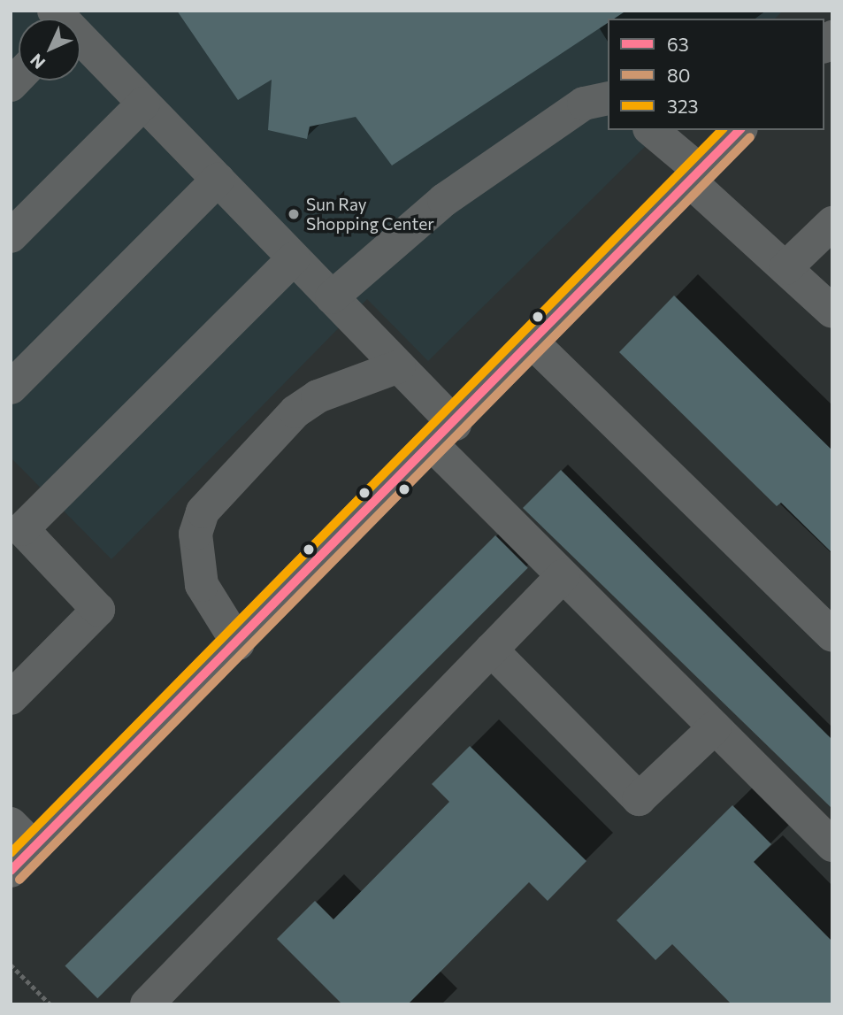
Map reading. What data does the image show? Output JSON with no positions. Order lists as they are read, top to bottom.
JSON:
{
  "places": ["Sun Ray Shopping Center"],
  "lines": ["transit line 63", "transit line 323", "transit line 80"],
  "legend": ["63", "80", "323"],
  "north": "bottom left"
}
